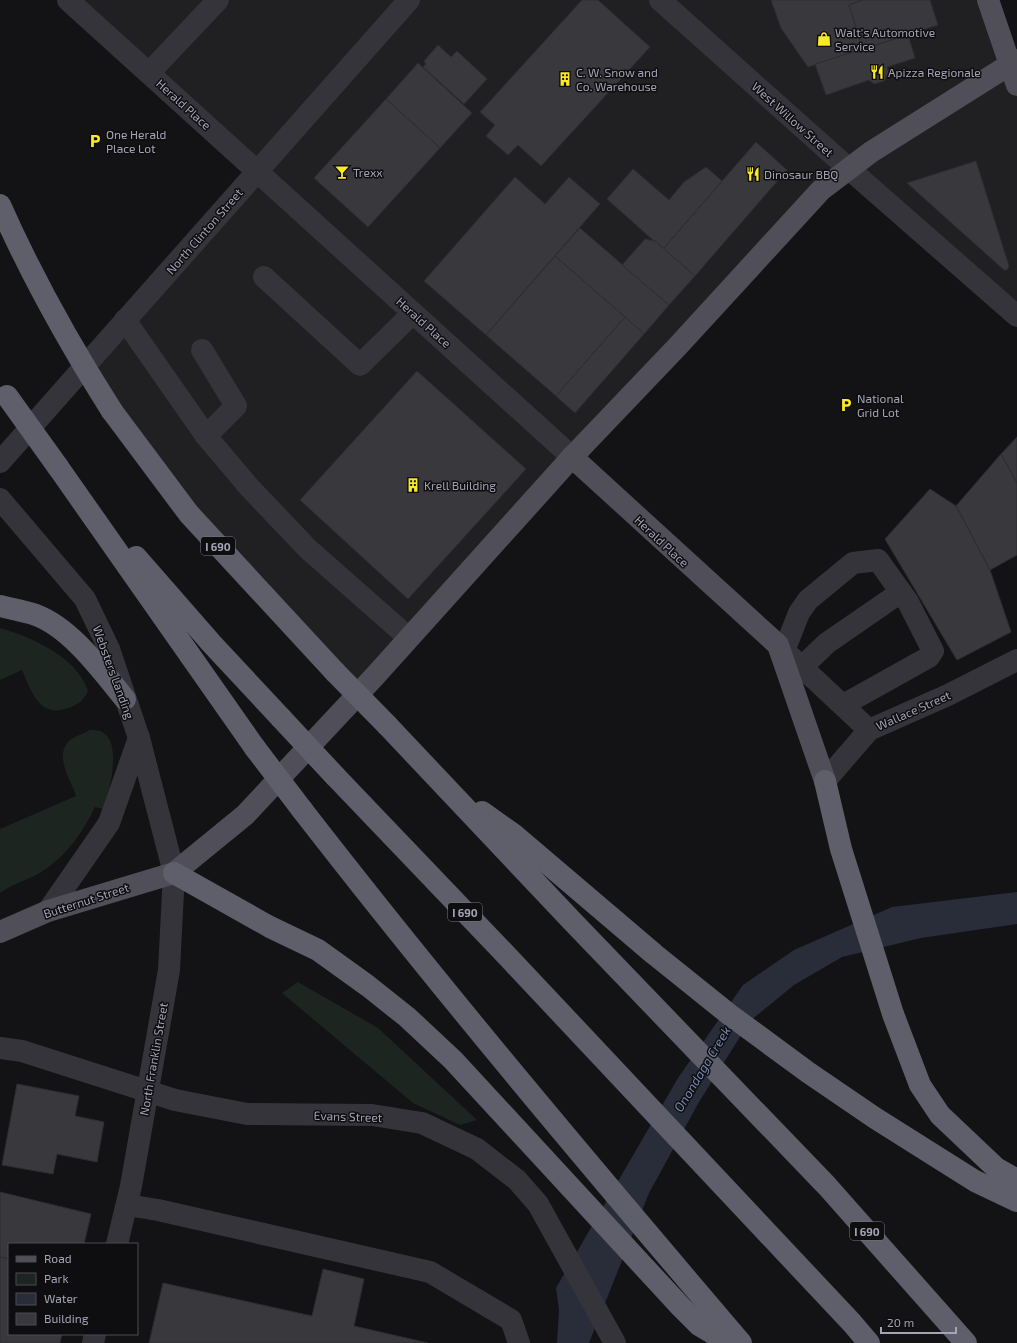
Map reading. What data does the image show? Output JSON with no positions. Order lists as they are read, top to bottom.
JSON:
{
  "streets": {
    "highway": ["I 690"],
    "main road": ["Herald Place", "Butternut Street"],
    "street": [
      "West Willow Street",
      "North Clinton Street",
      "Websters Landing",
      "Wallace Street",
      "North Franklin Street",
      "Evans Street"
    ]
  },
  "crossings": [
    ["Herald Place", "North Clinton Street"],
    ["Herald Place", "Wallace Street"],
    ["Websters Landing", "Butternut Street"],
    ["Websters Landing", "North Franklin Street"],
    ["Butternut Street", "North Franklin Street"],
    ["North Franklin Street", "Evans Street"]
  ],
  "water": ["Onondaga Creek"],
  "places": {
    "shop": ["Walt's Automotive Service"],
    "restaurant": ["Apizza Regionale", "Dinosaur BBQ"],
    "building": ["C. W. Snow and Co. Warehouse", "Krell Building"],
    "parking": ["One Herald Place Lot", "National Grid Lot"],
    "bar": ["Trexx"]
  },
  "legend": [
    "Road",
    "Park",
    "Water",
    "Building"
  ],
  "scale_bar": "20 m"
}
